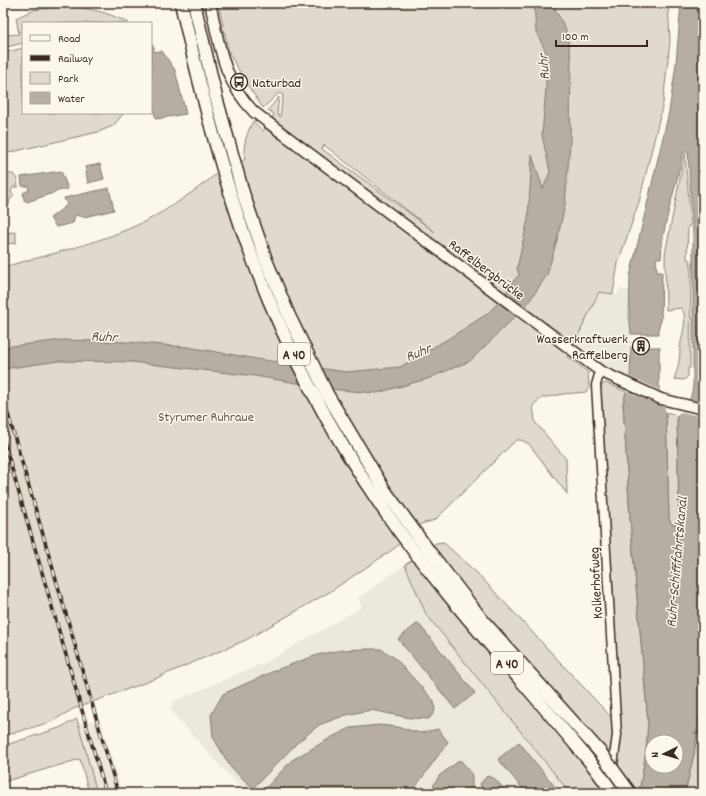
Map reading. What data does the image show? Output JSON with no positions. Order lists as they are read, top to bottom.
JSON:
{
  "streets": {
    "highway": ["A 40"],
    "main road": ["Raffelbergbrücke"],
    "street": ["Kolkerhofweg"]
  },
  "crossings": [
    ["Raffelbergbrücke", "Kolkerhofweg"]
  ],
  "water": ["Ruhr", "Ruhr-Schifffahrtskanal"],
  "parks": ["Styrumer Ruhraue"],
  "places": {
    "bus stop": ["Naturbad"],
    "building": ["Wasserkraftwerk Raffelberg"]
  },
  "legend": [
    "Road",
    "Railway",
    "Park",
    "Water"
  ],
  "scale_bar": "100 m",
  "north": "left"
}
